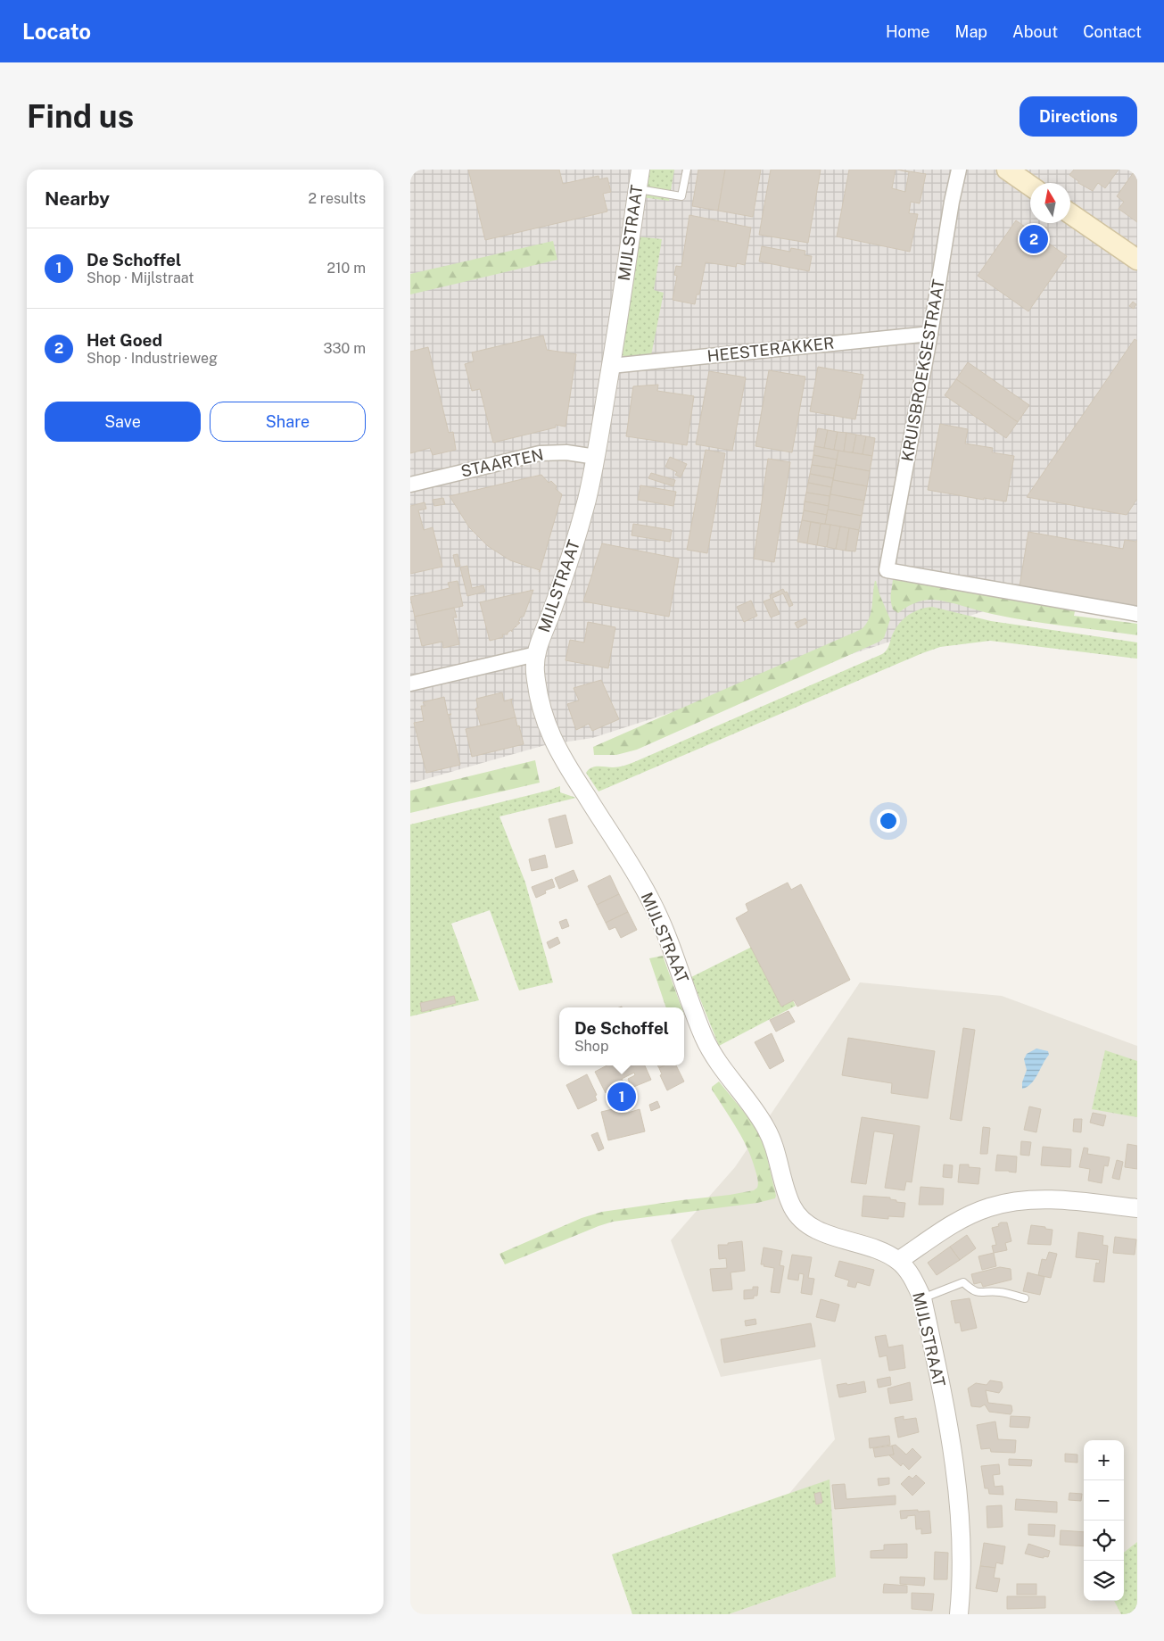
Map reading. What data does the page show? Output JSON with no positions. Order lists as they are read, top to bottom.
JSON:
{
  "streets": {
    "street": [
      "MIJLSTRAAT",
      "HEESTERAKKER",
      "KRUISBROEKSESTRAAT",
      "STAARTEN"
    ]
  },
  "crossings": [
    ["MIJLSTRAAT", "HEESTERAKKER"],
    ["MIJLSTRAAT", "STAARTEN"],
    ["HEESTERAKKER", "KRUISBROEKSESTRAAT"]
  ],
  "north": "top",
  "page": {
    "header": "Locato",
    "nav": [
      "Home",
      "Map",
      "About",
      "Contact"
    ],
    "buttons": [
      "Directions",
      ["Save", "Share"]
    ],
    "title": "Find us",
    "heading": ["Nearby", "2 results"],
    "pins": ["2", "1"],
    "list": [
      {
        "mark": "1",
        "name": "De Schoffel",
        "note": "Shop · Mijlstraat",
        "value": "210 m"
      },
      {
        "mark": "2",
        "name": "Het Goed",
        "note": "Shop · Industrieweg",
        "value": "330 m"
      }
    ],
    "popup": ["De Schoffel", "Shop"],
    "map_buttons": ["+", "−"]
  }
}
